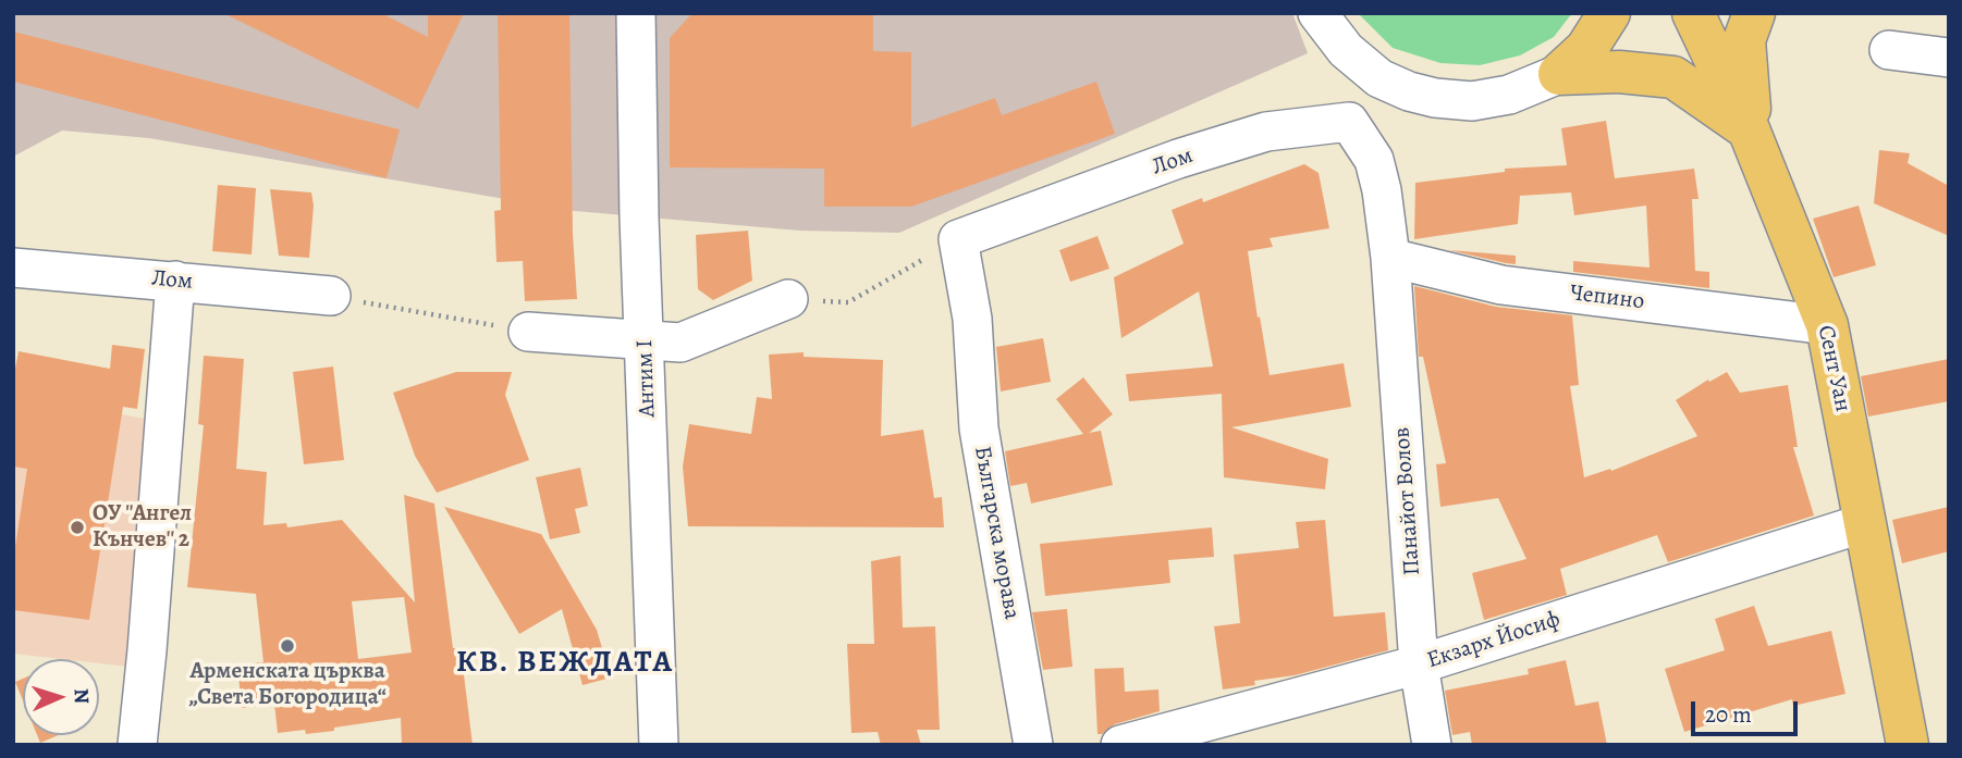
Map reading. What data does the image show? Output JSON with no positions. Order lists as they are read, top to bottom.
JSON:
{
  "streets": {
    "main road": ["Сент Уан"],
    "street": [
      "Лом",
      "Чепино",
      "Антим I",
      "Панайот Волов",
      "Българска морава",
      "Екзарх Йосиф"
    ]
  },
  "crossings": [
    ["Лом", "Панайот Волов"],
    ["Лом", "Българска морава"],
    ["Чепино", "Сент Уан"],
    ["Чепино", "Панайот Волов"],
    ["Сент Уан", "Екзарх Йосиф"],
    ["Панайот Волов", "Екзарх Йосиф"]
  ],
  "districts": ["КВ. ВЕЖДАТА"],
  "places": ["ОУ ''Ангел Кънчев'' 2", "Арменската църква „Света Богородица“"],
  "scale_bar": "20 m",
  "north": "right"
}
